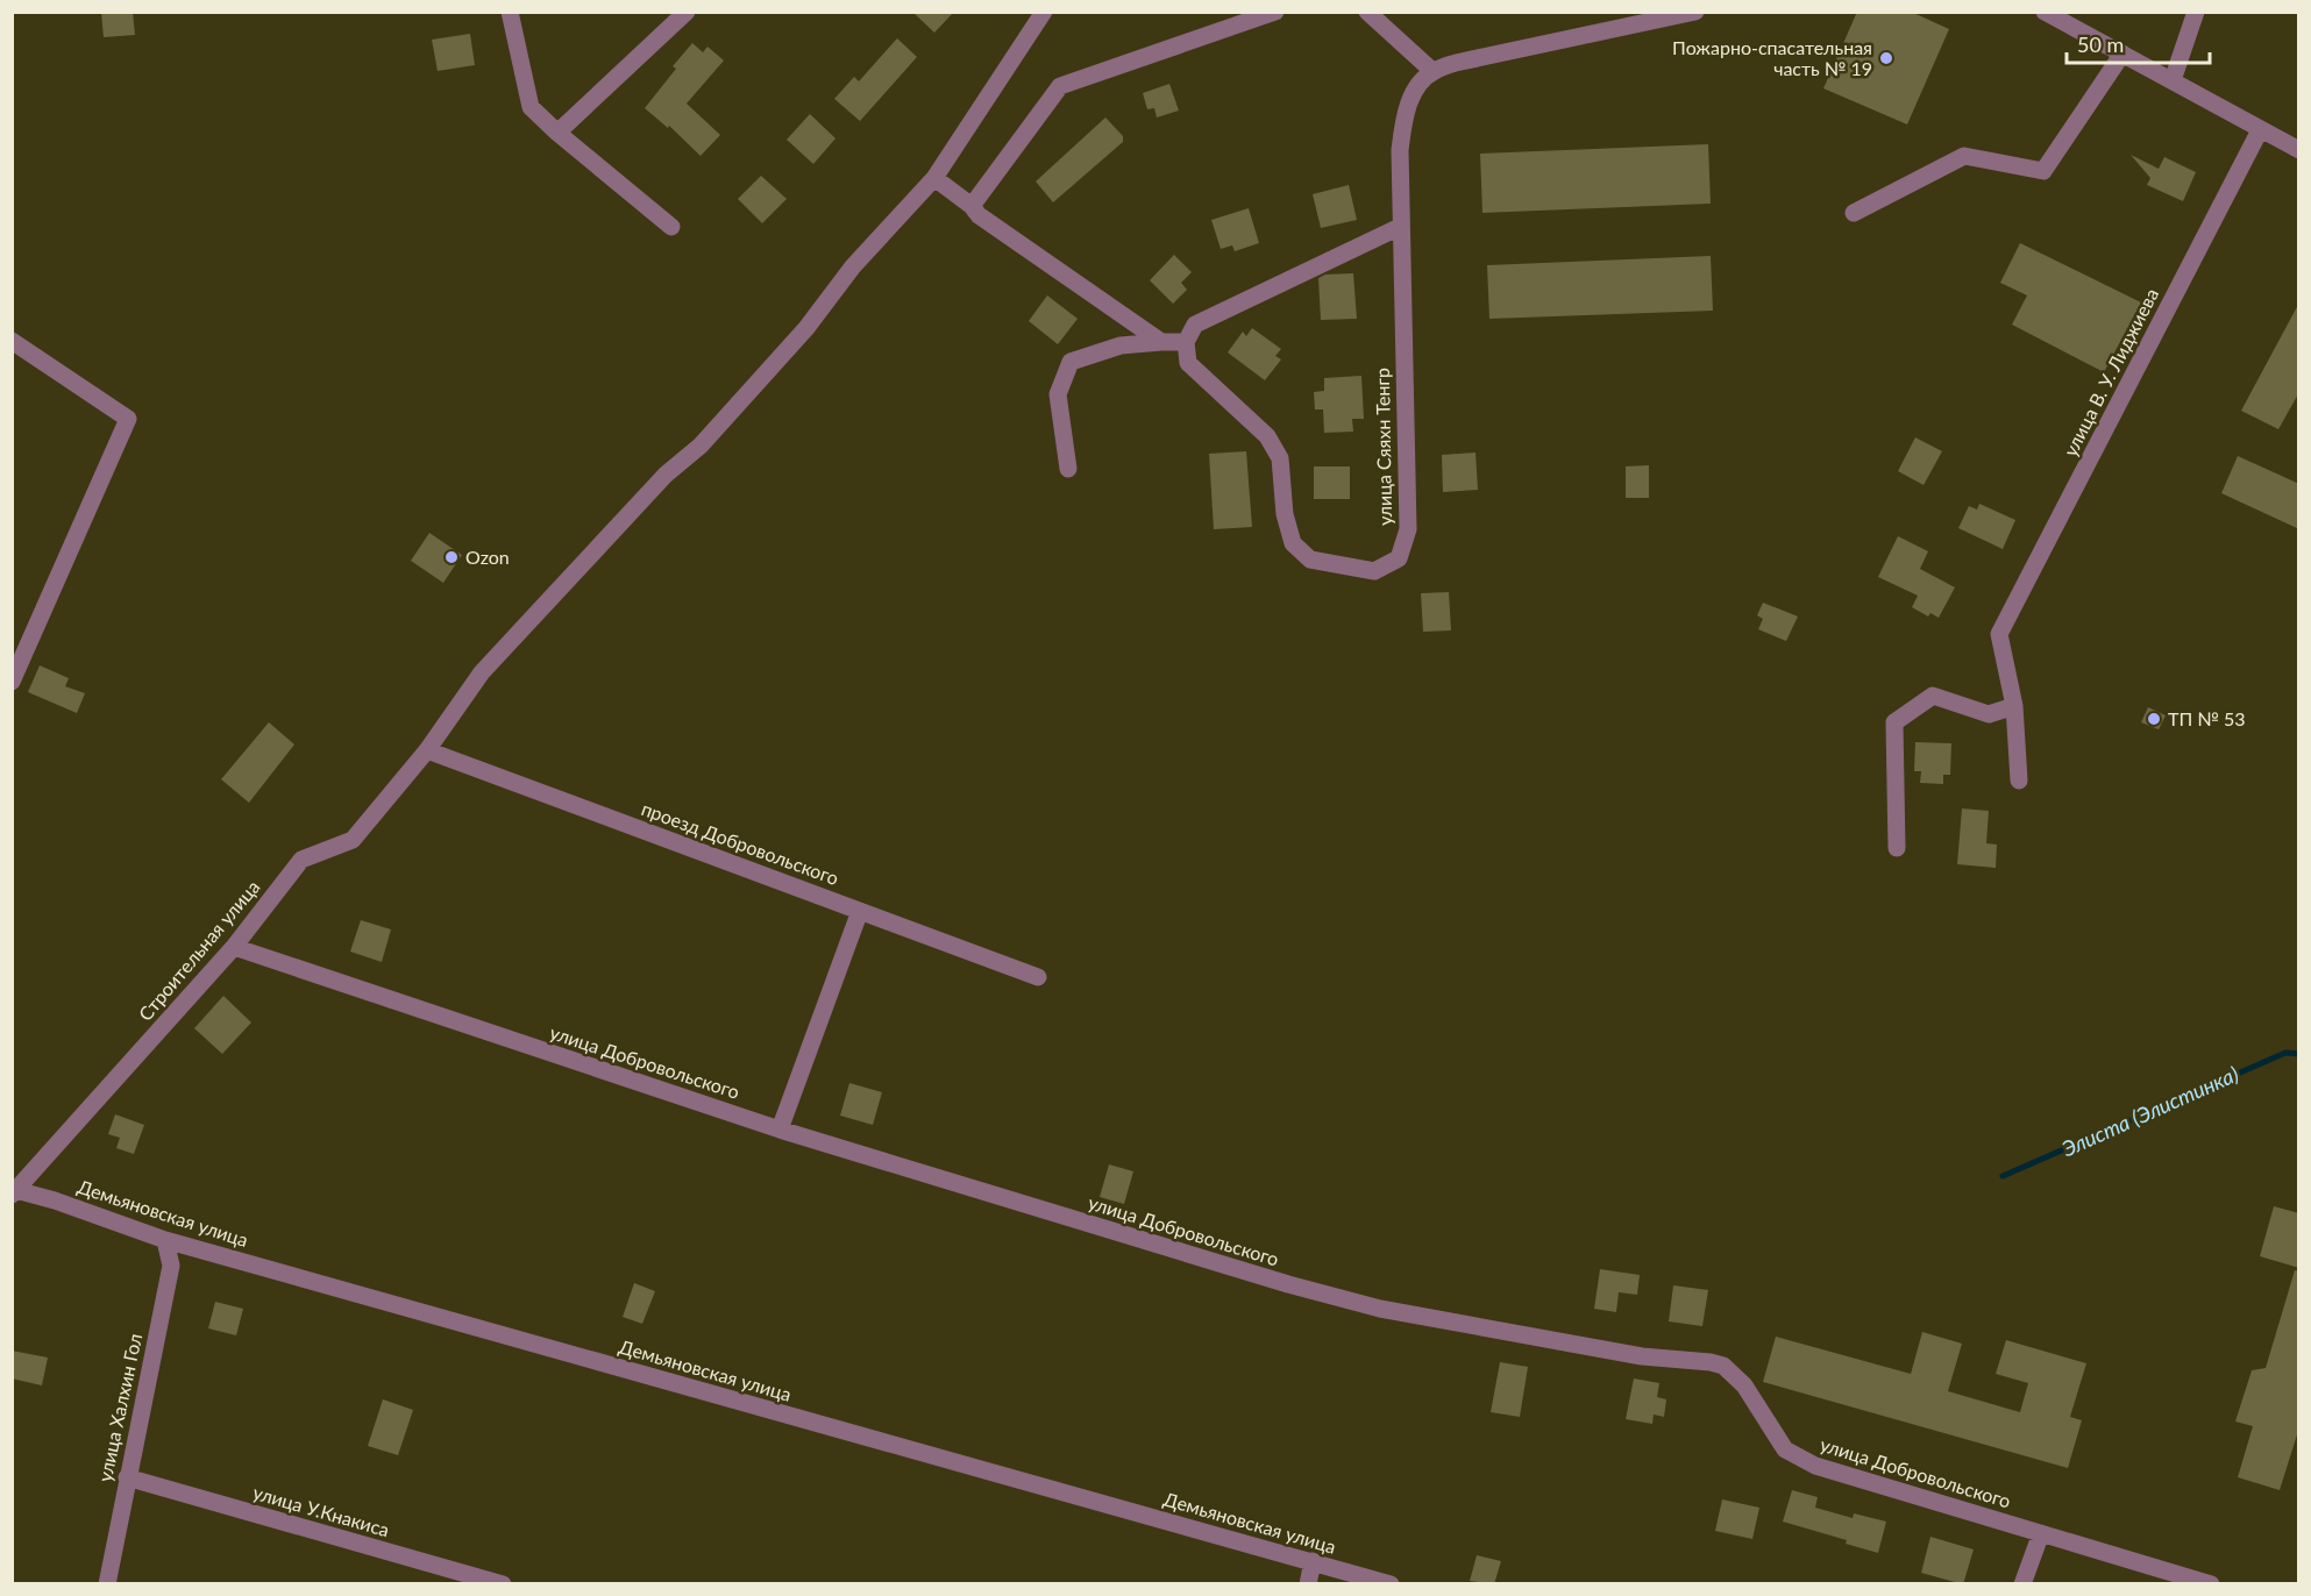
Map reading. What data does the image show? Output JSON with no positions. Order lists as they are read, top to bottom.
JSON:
{
  "streets": {
    "street": [
      "улица В. У. Лиджиева",
      "улица Сяяхн Тенгр",
      "проезд Добровольского",
      "Строительная улица",
      "улица Добровольского",
      "Демьяновская улица",
      "улица Халхин Гол",
      "улица У.Кнакиса"
    ]
  },
  "crossings": [
    ["проезд Добровольского", "Строительная улица"],
    ["Строительная улица", "улица Добровольского"],
    ["Строительная улица", "Демьяновская улица"],
    ["Демьяновская улица", "улица Халхин Гол"],
    ["улица Халхин Гол", "улица У.Кнакиса"]
  ],
  "water": ["Элиста (Элистинка)"],
  "places": ["Пожарно-спасательная часть № 19", "Ozon", "ТП № 53"],
  "scale_bar": "50 m"
}
